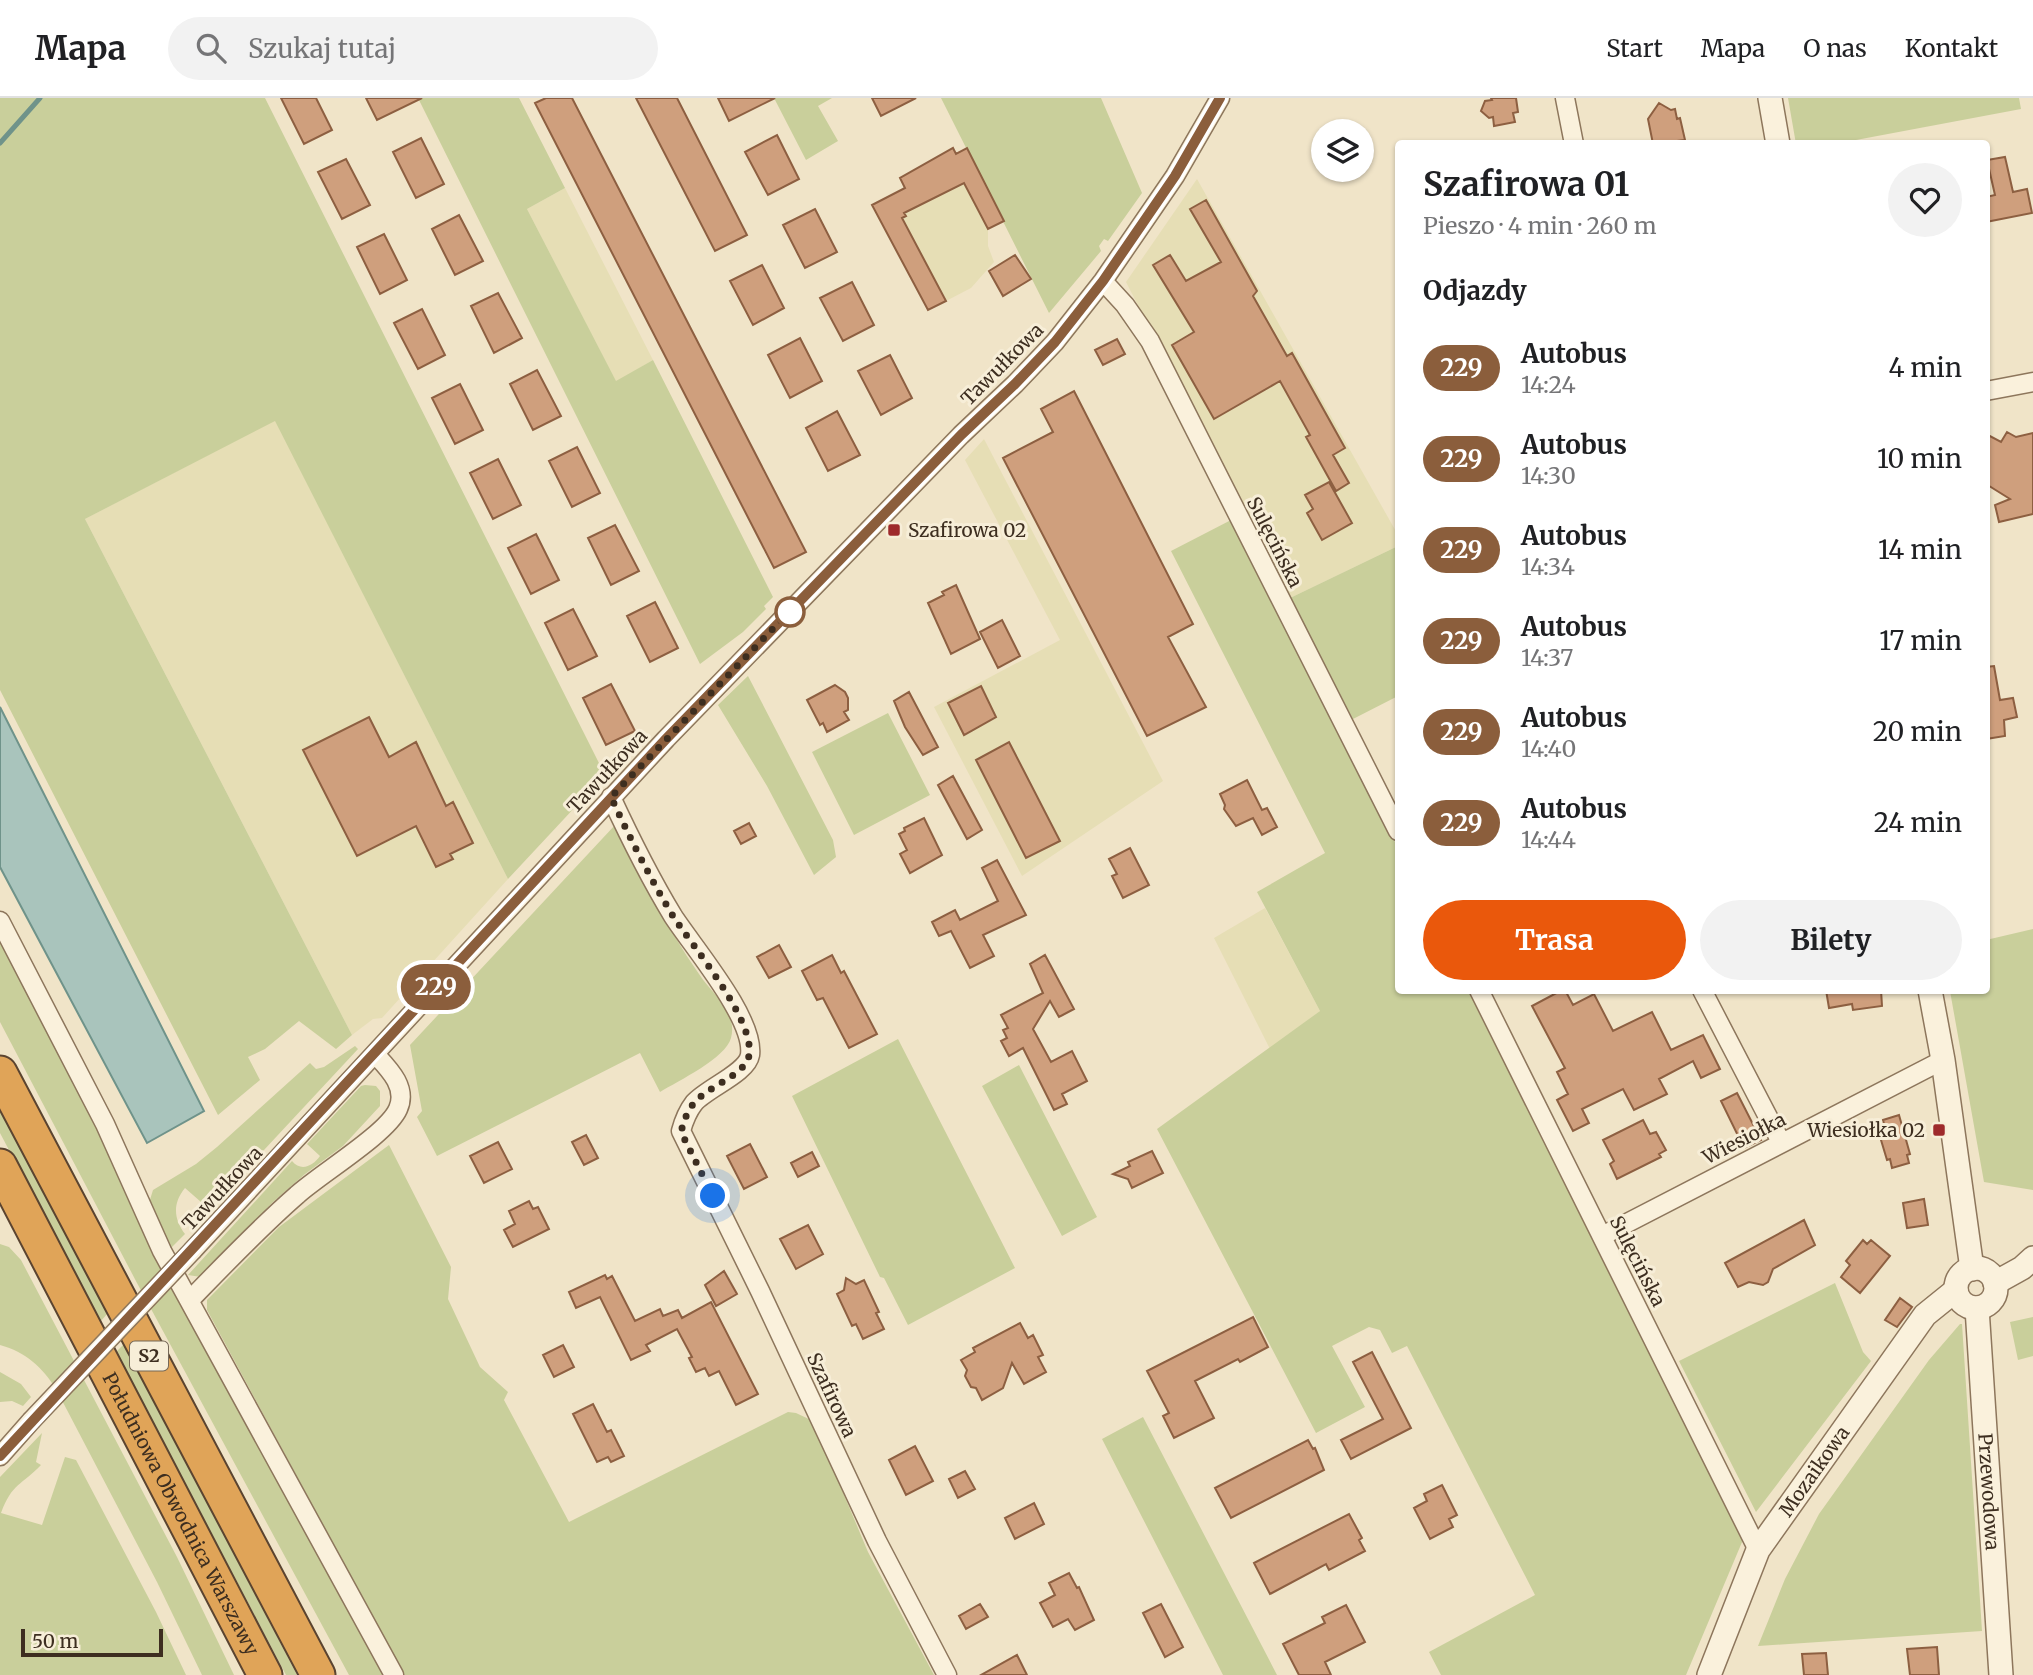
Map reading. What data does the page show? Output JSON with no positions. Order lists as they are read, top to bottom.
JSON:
{
  "streets": {
    "highway": ["S2", "Południowa Obwodnica Warszawy"],
    "street": [
      "Tawułkowa",
      "Sulęcińska",
      "Wiesiołka",
      "Szafirowa",
      "Mozaikowa",
      "Przewodowa"
    ]
  },
  "crossings": [
    ["Tawułkowa", "Sulęcińska"],
    ["Tawułkowa", "Szafirowa"],
    ["Sulęcińska", "Wiesiołka"],
    ["Sulęcińska", "Mozaikowa"],
    ["Mozaikowa", "Przewodowa"]
  ],
  "places": {
    "transit": ["Szafirowa 02", "Wiesiołka 02"]
  },
  "lines": ["bus line 229"],
  "scale_bar": "50 m",
  "page": {
    "header": "Mapa",
    "search": "Szukaj tutaj",
    "nav": [
      "Start",
      "Mapa",
      "O nas",
      "Kontakt"
    ],
    "on_map": "229",
    "heading": [
      ["Szafirowa 01", "Pieszo · 4 min · 260 m"],
      "Odjazdy"
    ],
    "list": [
      {
        "mark": "229",
        "name": "Autobus",
        "note": "14:24",
        "value": "4 min"
      },
      {
        "mark": "229",
        "name": "Autobus",
        "note": "14:30",
        "value": "10 min"
      },
      {
        "mark": "229",
        "name": "Autobus",
        "note": "14:34",
        "value": "14 min"
      },
      {
        "mark": "229",
        "name": "Autobus",
        "note": "14:37",
        "value": "17 min"
      },
      {
        "mark": "229",
        "name": "Autobus",
        "note": "14:40",
        "value": "20 min"
      },
      {
        "mark": "229",
        "name": "Autobus",
        "note": "14:44",
        "value": "24 min"
      }
    ],
    "buttons": ["Trasa", "Bilety"],
    "scale": "50 m"
  }
}
